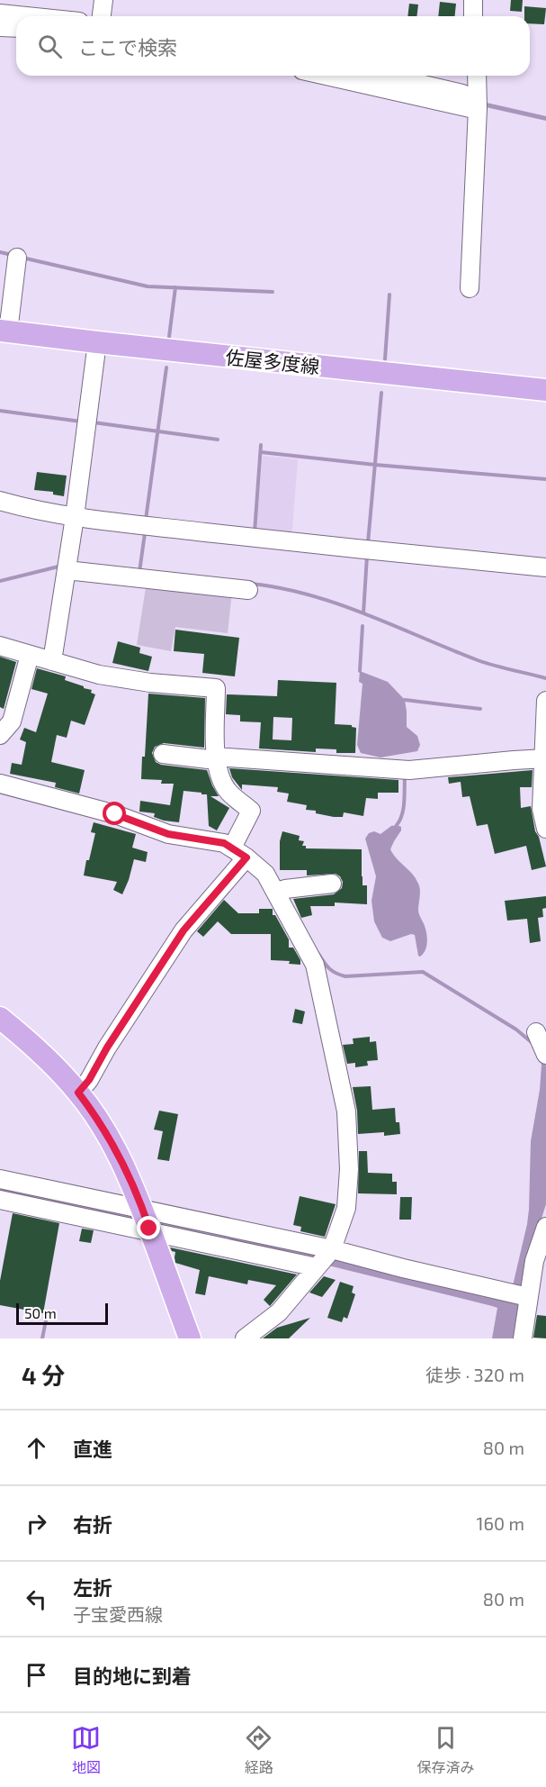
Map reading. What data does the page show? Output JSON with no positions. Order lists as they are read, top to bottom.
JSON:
{
  "streets": {
    "main road": ["佐屋多度線"]
  },
  "scale_bar": "50 m",
  "page": {
    "search": "ここで検索",
    "scale": "50 m",
    "heading": ["4 分", "徒歩 · 320 m"],
    "list": [
      ["直進", "80 m"],
      ["右折", "160 m"],
      ["左折", "子宝愛西線", "80 m"],
      "目的地に到着"
    ],
    "nav": ["地図", "経路", "保存済み"]
  }
}
